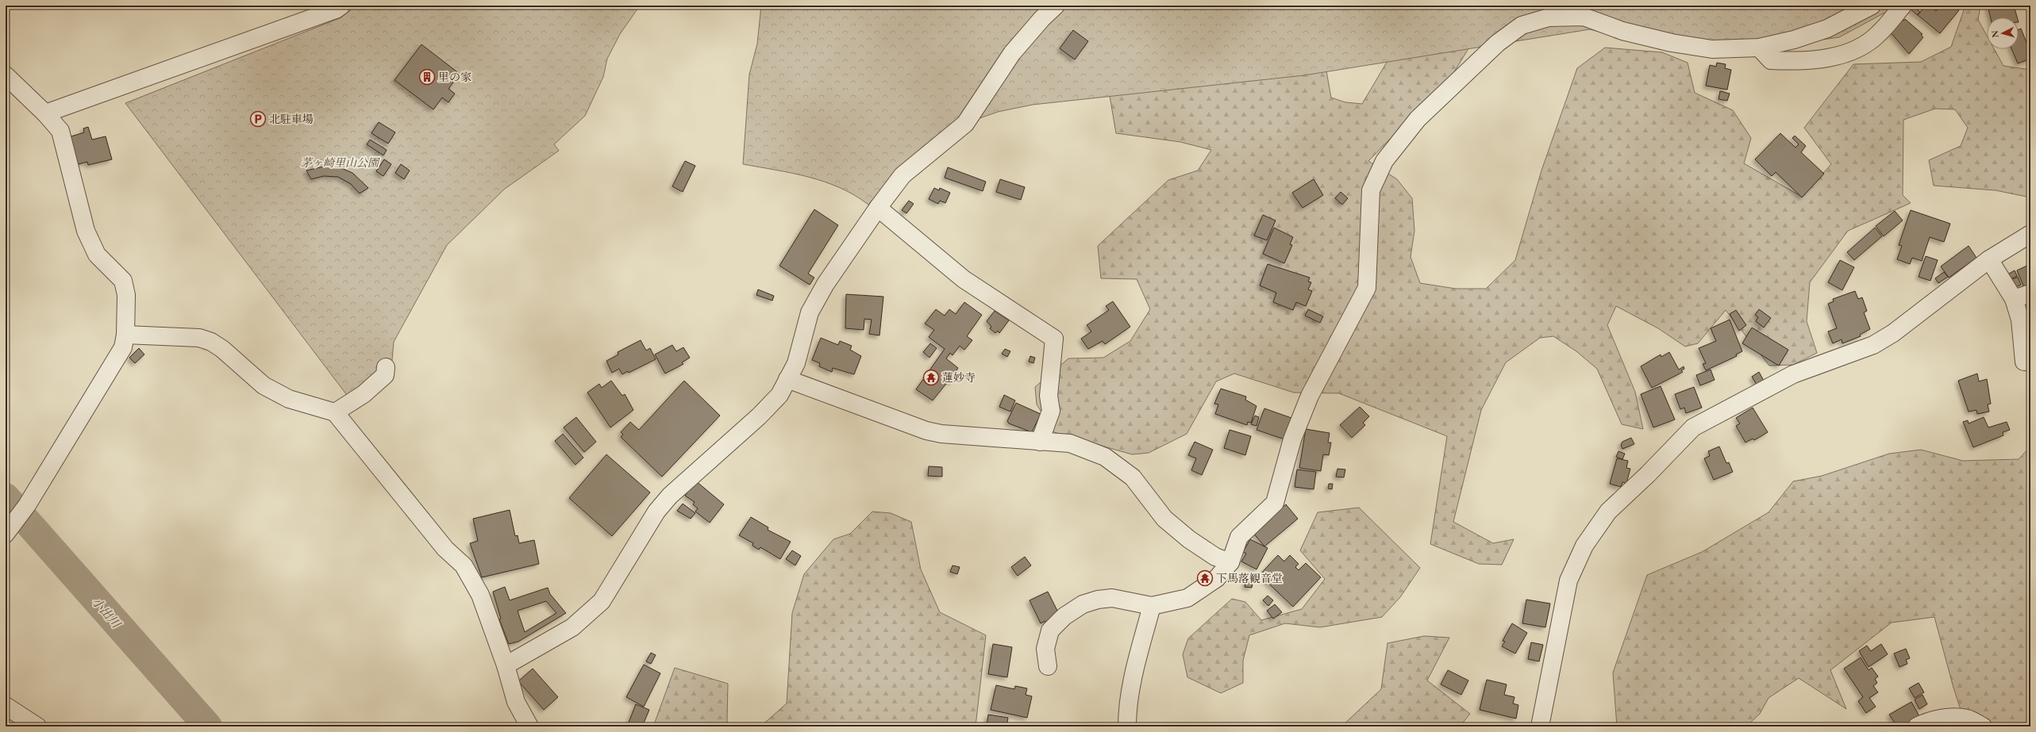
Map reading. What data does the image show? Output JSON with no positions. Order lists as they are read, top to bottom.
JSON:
{
  "water": ["小出川"],
  "parks": ["茅ヶ崎里山公園"],
  "places": {
    "building": ["里の家"],
    "parking": ["北駐車場"],
    "temple": ["蓮妙寺", "下馬落観音堂"]
  },
  "north": "left"
}
